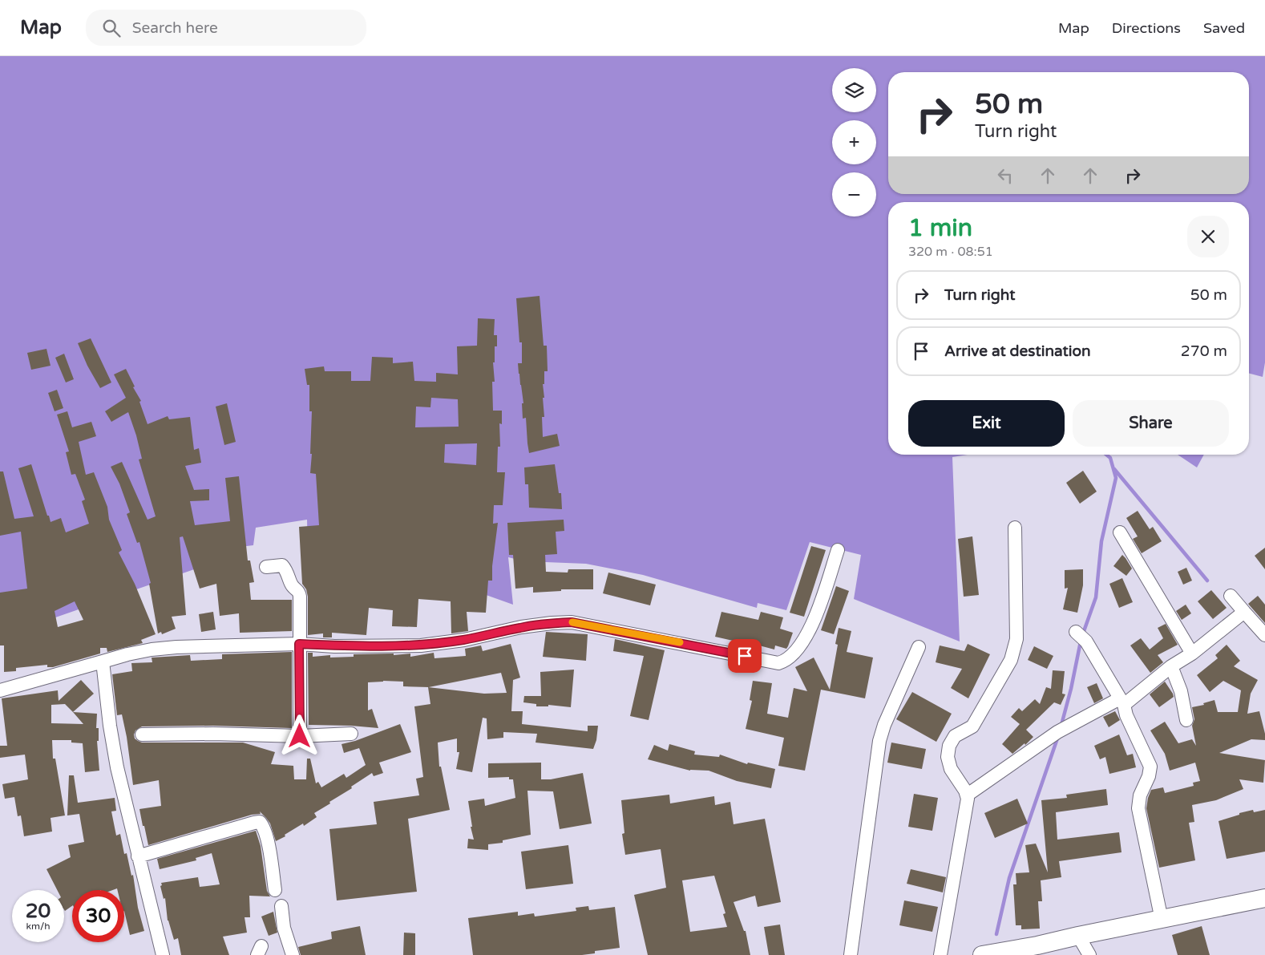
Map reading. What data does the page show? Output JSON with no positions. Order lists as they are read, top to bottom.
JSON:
{
  "page": {
    "header": "Map",
    "search": "Search here",
    "nav": ["Map", "Directions", "Saved"],
    "map_buttons": ["+", "−"],
    "turn": ["50 m", "Turn right"],
    "heading": ["1 min", "320 m · 08:51"],
    "list": [
      {
        "name": "Turn right",
        "value": "50 m"
      },
      {
        "name": "Arrive at destination",
        "value": "270 m"
      }
    ],
    "buttons": ["Exit", "Share"],
    "speed": "20 km/h",
    "limit": "30"
  }
}
